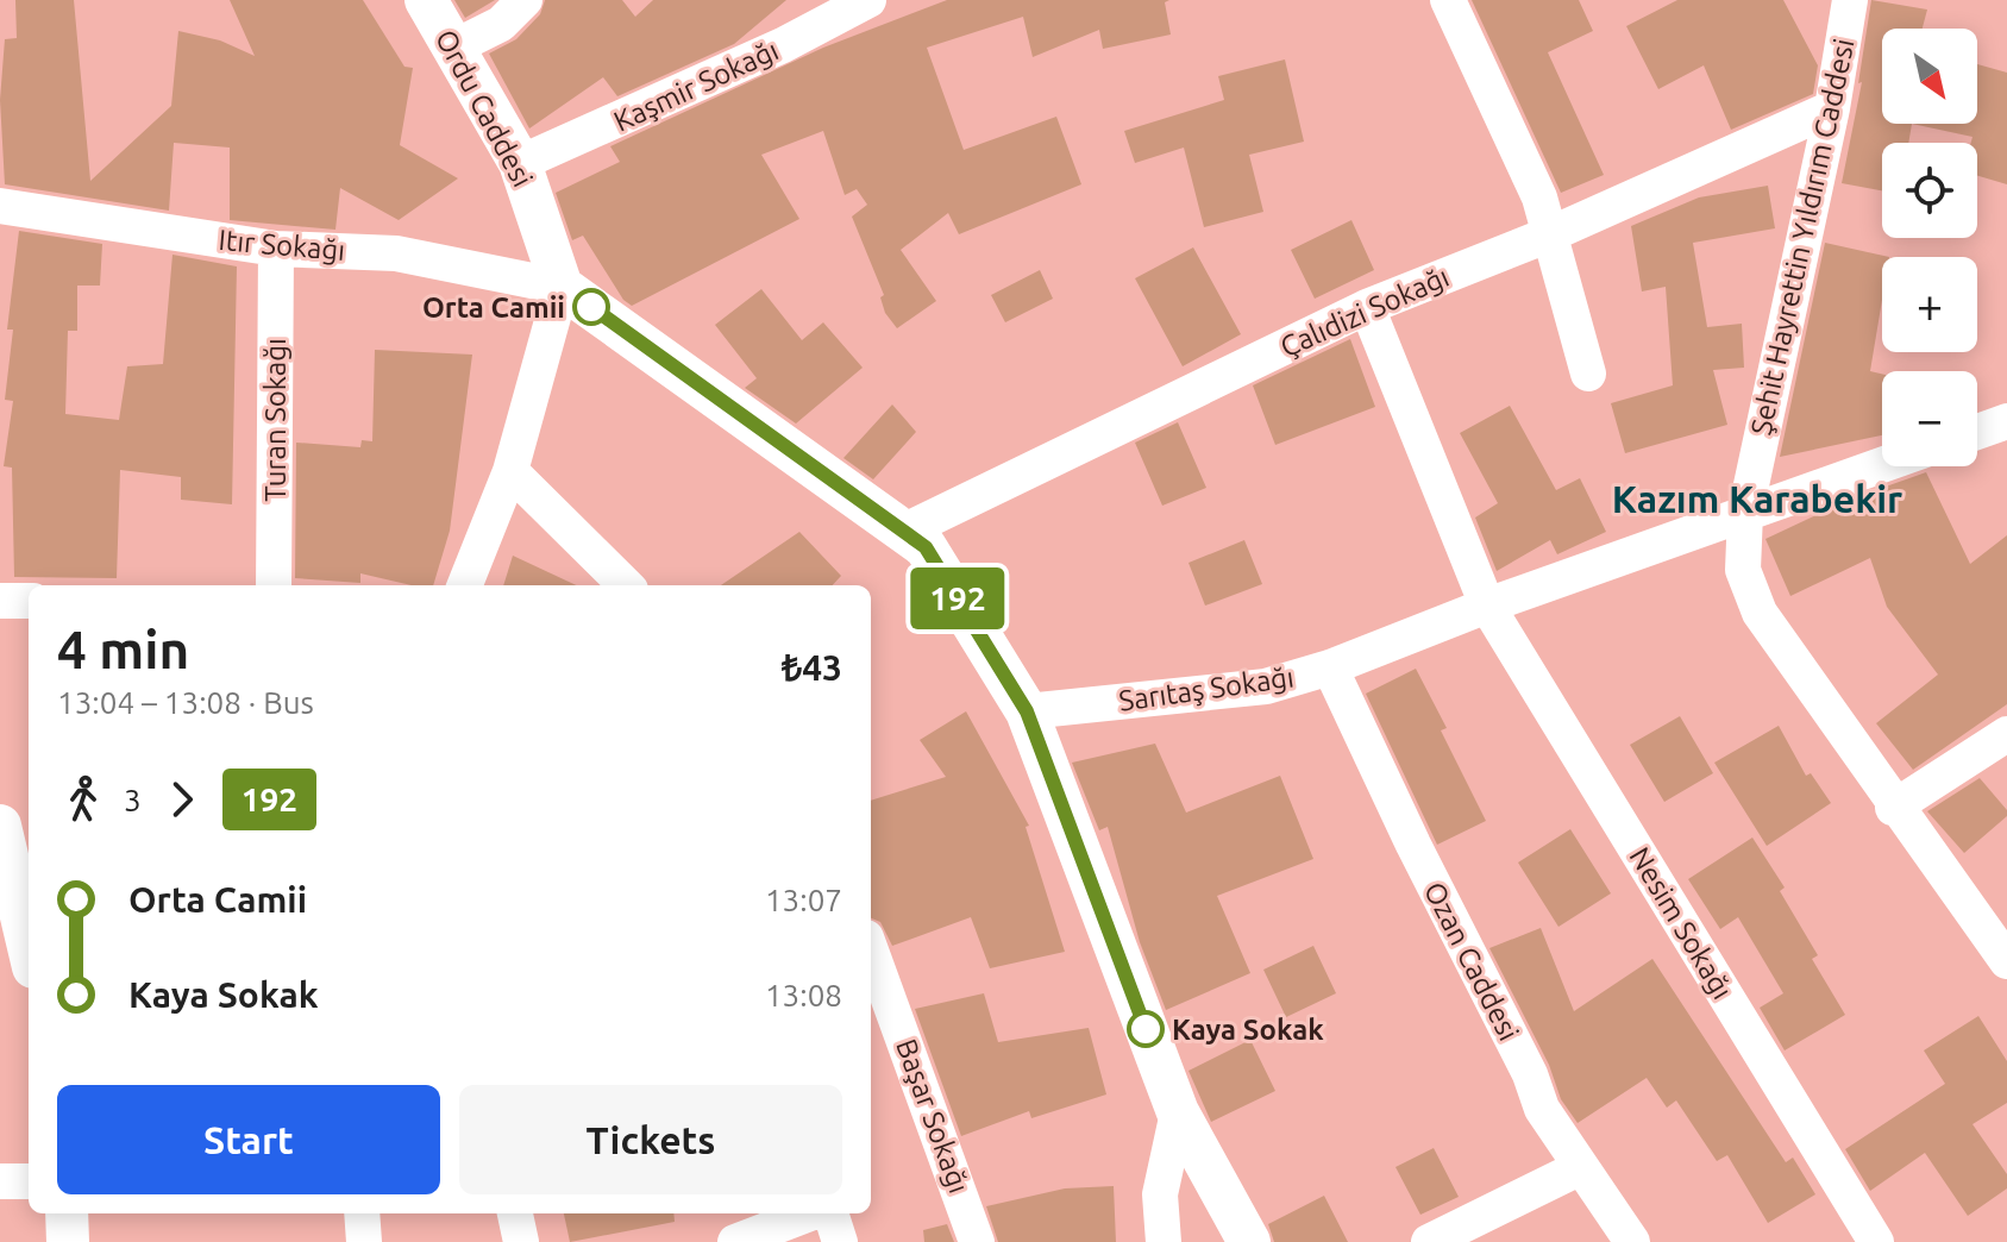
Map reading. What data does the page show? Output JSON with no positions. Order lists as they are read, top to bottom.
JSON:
{
  "streets": {
    "street": [
      "Kaşmir Sokağı",
      "Ordu Caddesi",
      "Şehit Hayrettin Yıldırım Caddesi",
      "Itır Sokağı",
      "Çalıdizi Sokağı",
      "Turan Sokağı",
      "Sarıtaş Sokağı",
      "Nesim Sokağı",
      "Ozan Caddesi",
      "Başar Sokağı"
    ]
  },
  "crossings": [
    ["Kaşmir Sokağı", "Ordu Caddesi"],
    ["Ordu Caddesi", "Itır Sokağı"],
    ["Şehit Hayrettin Yıldırım Caddesi", "Çalıdizi Sokağı"],
    ["Şehit Hayrettin Yıldırım Caddesi", "Sarıtaş Sokağı"],
    ["Itır Sokağı", "Turan Sokağı"],
    ["Sarıtaş Sokağı", "Nesim Sokağı"],
    ["Sarıtaş Sokağı", "Ozan Caddesi"]
  ],
  "districts": ["Kazım Karabekir"],
  "places": ["Orta Camii", "Kaya Sokak"],
  "lines": ["bus line 192"],
  "north": "bottom right",
  "page": {
    "on_map": "192",
    "map_buttons": ["+", "−"],
    "heading": ["4 min", "13:04 – 13:08 · Bus", "₺43"],
    "legs": ["3", "192"],
    "list": [
      {
        "name": "Orta Camii",
        "value": "13:07"
      },
      {
        "name": "Kaya Sokak",
        "value": "13:08"
      }
    ],
    "buttons": ["Start", "Tickets"]
  }
}
